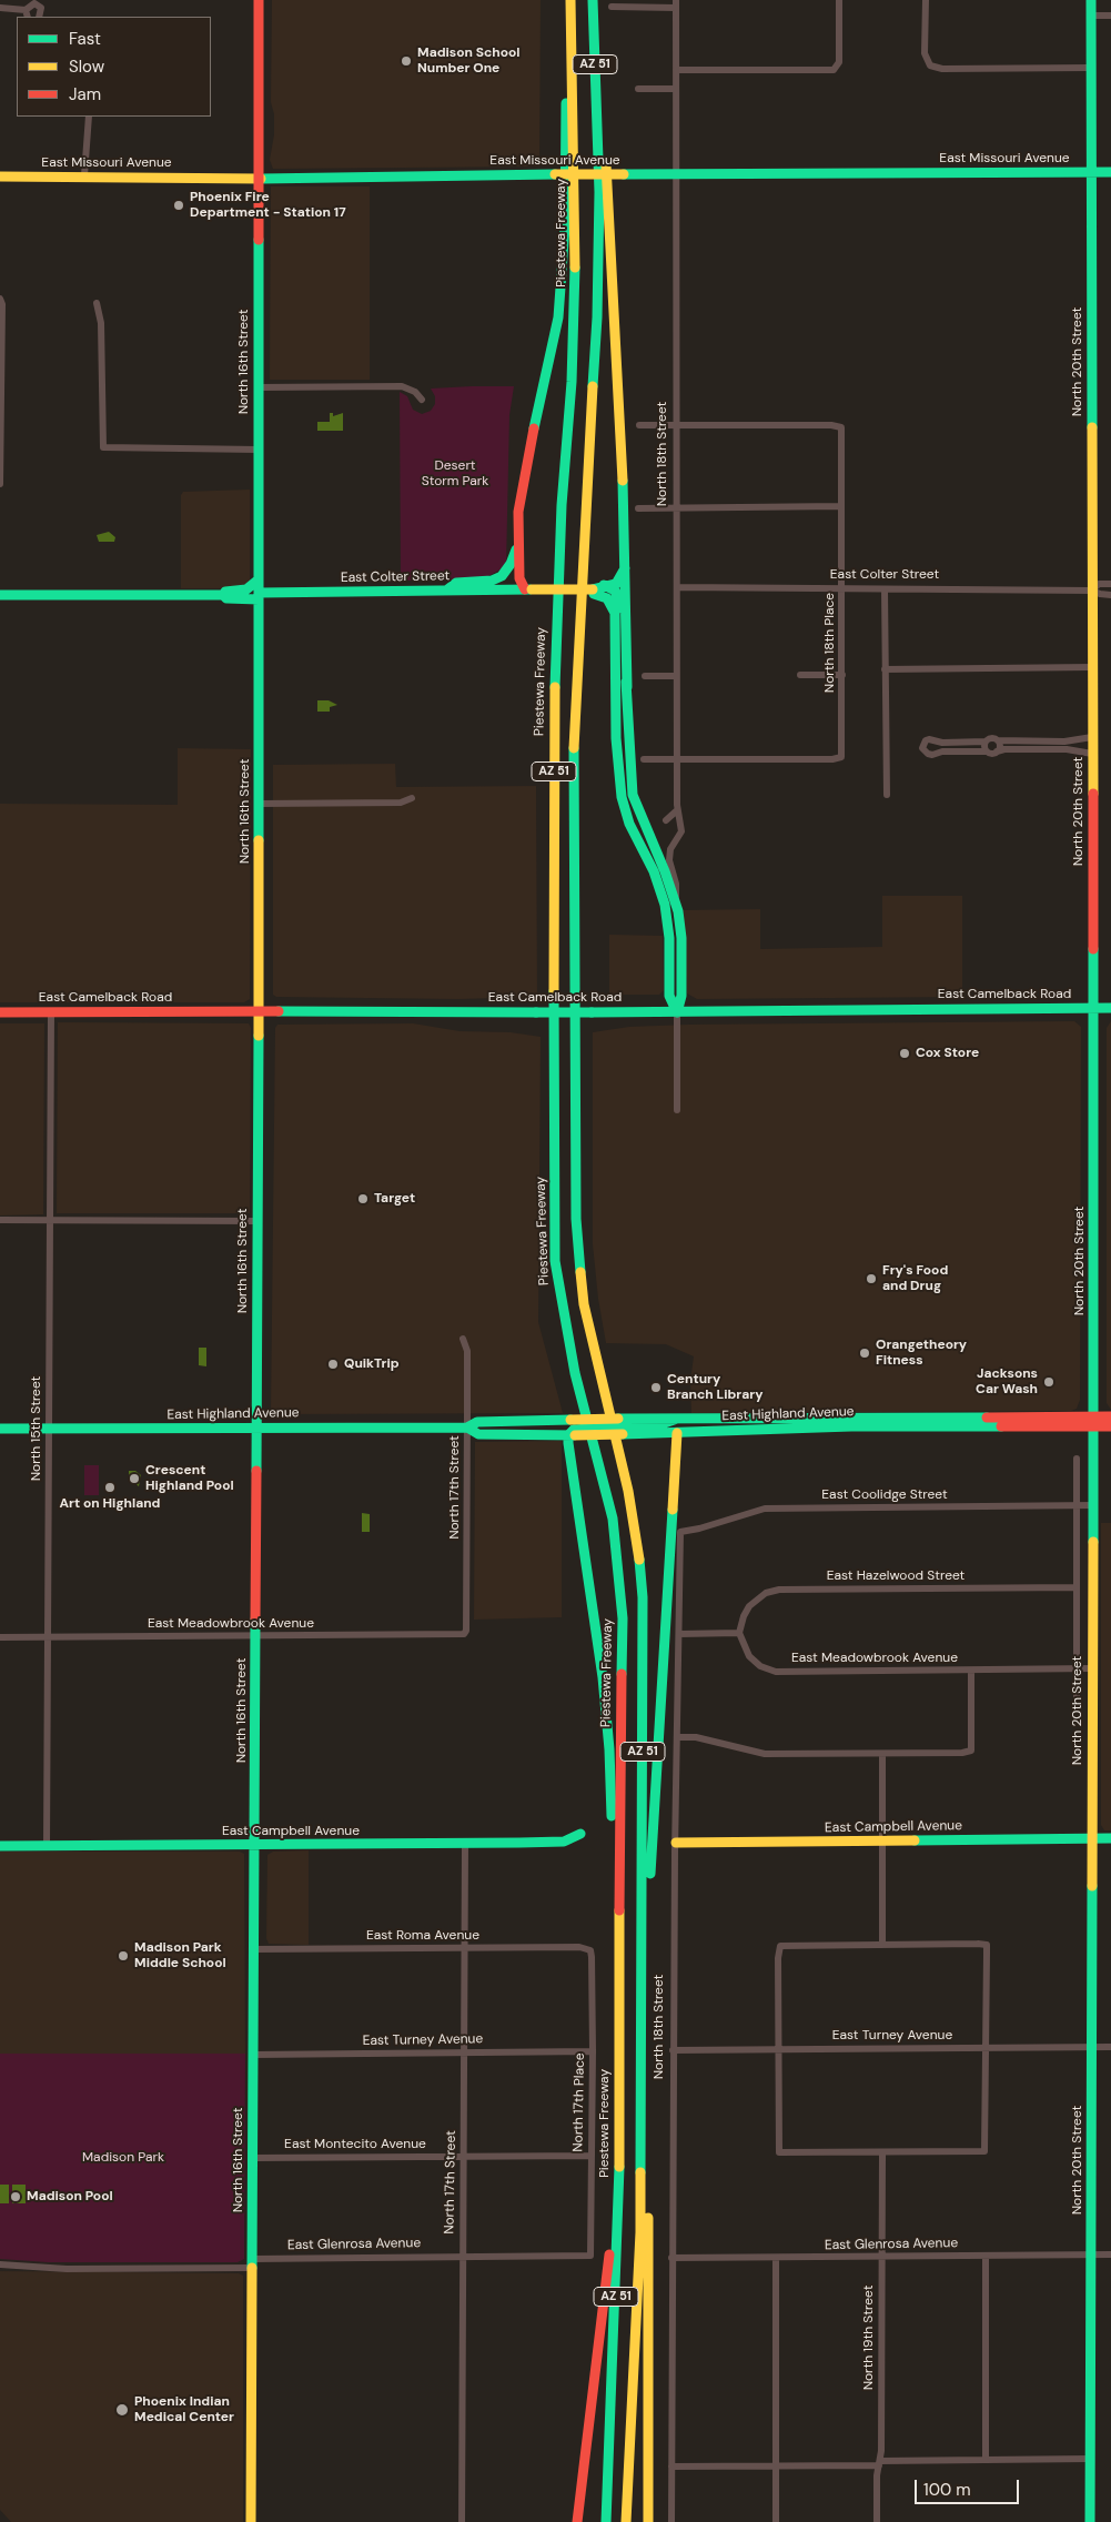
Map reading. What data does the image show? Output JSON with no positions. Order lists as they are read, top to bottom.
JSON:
{
  "streets": {
    "main road": [
      "AZ 51",
      "East Missouri Avenue",
      "Piestewa Freeway",
      "North 16th Street",
      "North 20th Street",
      "North 18th Street",
      "East Colter Street",
      "East Camelback Road",
      "East Highland Avenue",
      "East Campbell Avenue"
    ],
    "street": [
      "North 18th Place",
      "North 15th Street",
      "North 17th Street",
      "East Coolidge Street",
      "East Hazelwood Street",
      "East Meadowbrook Avenue",
      "East Roma Avenue",
      "East Turney Avenue",
      "North 17th Place",
      "East Montecito Avenue",
      "East Glenrosa Avenue",
      "North 19th Street"
    ]
  },
  "crossings": [
    ["East Missouri Avenue", "North 16th Street"],
    ["East Missouri Avenue", "North 20th Street"],
    ["East Missouri Avenue", "North 18th Street"],
    ["North 16th Street", "East Colter Street"],
    ["North 16th Street", "East Camelback Road"],
    ["North 16th Street", "East Highland Avenue"],
    ["North 16th Street", "East Meadowbrook Avenue"],
    ["North 16th Street", "East Campbell Avenue"],
    ["North 16th Street", "East Roma Avenue"],
    ["North 16th Street", "East Turney Avenue"],
    ["North 16th Street", "East Montecito Avenue"],
    ["North 16th Street", "East Glenrosa Avenue"],
    ["North 20th Street", "East Colter Street"],
    ["North 20th Street", "East Camelback Road"],
    ["North 20th Street", "East Highland Avenue"],
    ["North 20th Street", "East Coolidge Street"],
    ["North 20th Street", "East Hazelwood Street"],
    ["North 20th Street", "East Meadowbrook Avenue"],
    ["North 20th Street", "East Campbell Avenue"],
    ["North 20th Street", "East Turney Avenue"],
    ["North 20th Street", "East Glenrosa Avenue"],
    ["North 18th Street", "East Colter Street"],
    ["North 18th Street", "North 18th Place"],
    ["North 18th Street", "East Camelback Road"],
    ["North 18th Street", "East Coolidge Street"],
    ["North 18th Street", "East Campbell Avenue"],
    ["North 18th Street", "East Turney Avenue"],
    ["North 18th Street", "East Glenrosa Avenue"],
    ["East Colter Street", "North 18th Place"],
    ["East Camelback Road", "North 15th Street"],
    ["East Highland Avenue", "North 15th Street"],
    ["East Highland Avenue", "North 17th Street"],
    ["North 15th Street", "East Meadowbrook Avenue"],
    ["North 15th Street", "East Campbell Avenue"],
    ["North 17th Street", "East Meadowbrook Avenue"],
    ["North 17th Street", "East Campbell Avenue"],
    ["North 17th Street", "East Roma Avenue"],
    ["North 17th Street", "East Turney Avenue"],
    ["North 17th Street", "East Montecito Avenue"],
    ["North 17th Street", "East Glenrosa Avenue"],
    ["East Hazelwood Street", "East Meadowbrook Avenue"],
    ["East Roma Avenue", "North 17th Place"],
    ["East Turney Avenue", "North 17th Place"],
    ["North 17th Place", "East Montecito Avenue"],
    ["North 17th Place", "East Glenrosa Avenue"],
    ["East Glenrosa Avenue", "North 19th Street"]
  ],
  "parks": ["Desert Storm Park", "Madison Park"],
  "places": [
    "Madison School Number One",
    "Phoenix Fire Department - Station 17",
    "Cox Store",
    "Target",
    "Fry's Food and Drug",
    "Orangetheory Fitness",
    "QuikTrip",
    "Jacksons Car Wash",
    "Century Branch Library",
    "Crescent Highland Pool",
    "Art on Highland",
    "Madison Park Middle School",
    "Madison Pool",
    "Phoenix Indian Medical Center"
  ],
  "legend": ["Fast", "Slow", "Jam"],
  "scale_bar": "100 m"
}
